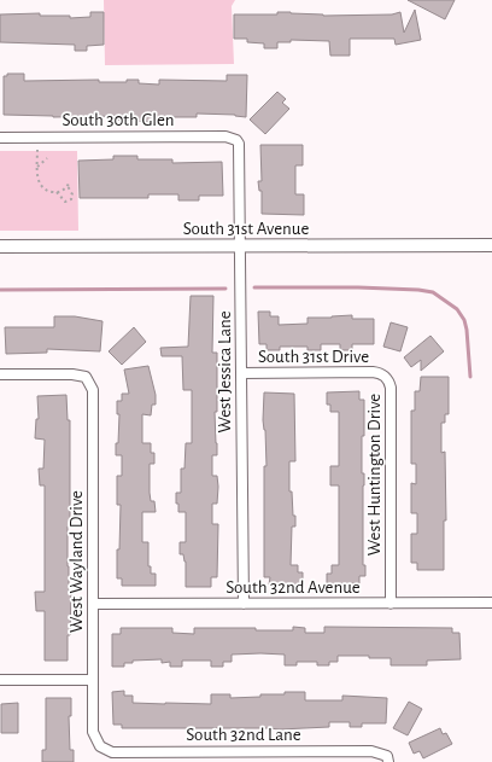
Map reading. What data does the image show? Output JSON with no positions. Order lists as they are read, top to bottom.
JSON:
{
  "streets": {
    "street": [
      "South 30th Glen",
      "South 31st Avenue",
      "South 31st Drive",
      "West Jessica Lane",
      "West Huntington Drive",
      "West Wayland Drive",
      "South 32nd Avenue",
      "South 32nd Lane"
    ]
  },
  "crossings": [
    ["South 30th Glen", "West Jessica Lane"],
    ["South 31st Avenue", "West Jessica Lane"],
    ["South 31st Drive", "West Jessica Lane"],
    ["South 31st Drive", "West Huntington Drive"],
    ["West Jessica Lane", "South 32nd Avenue"],
    ["West Huntington Drive", "South 32nd Avenue"],
    ["West Wayland Drive", "South 32nd Avenue"],
    ["West Wayland Drive", "South 32nd Lane"]
  ]
}
